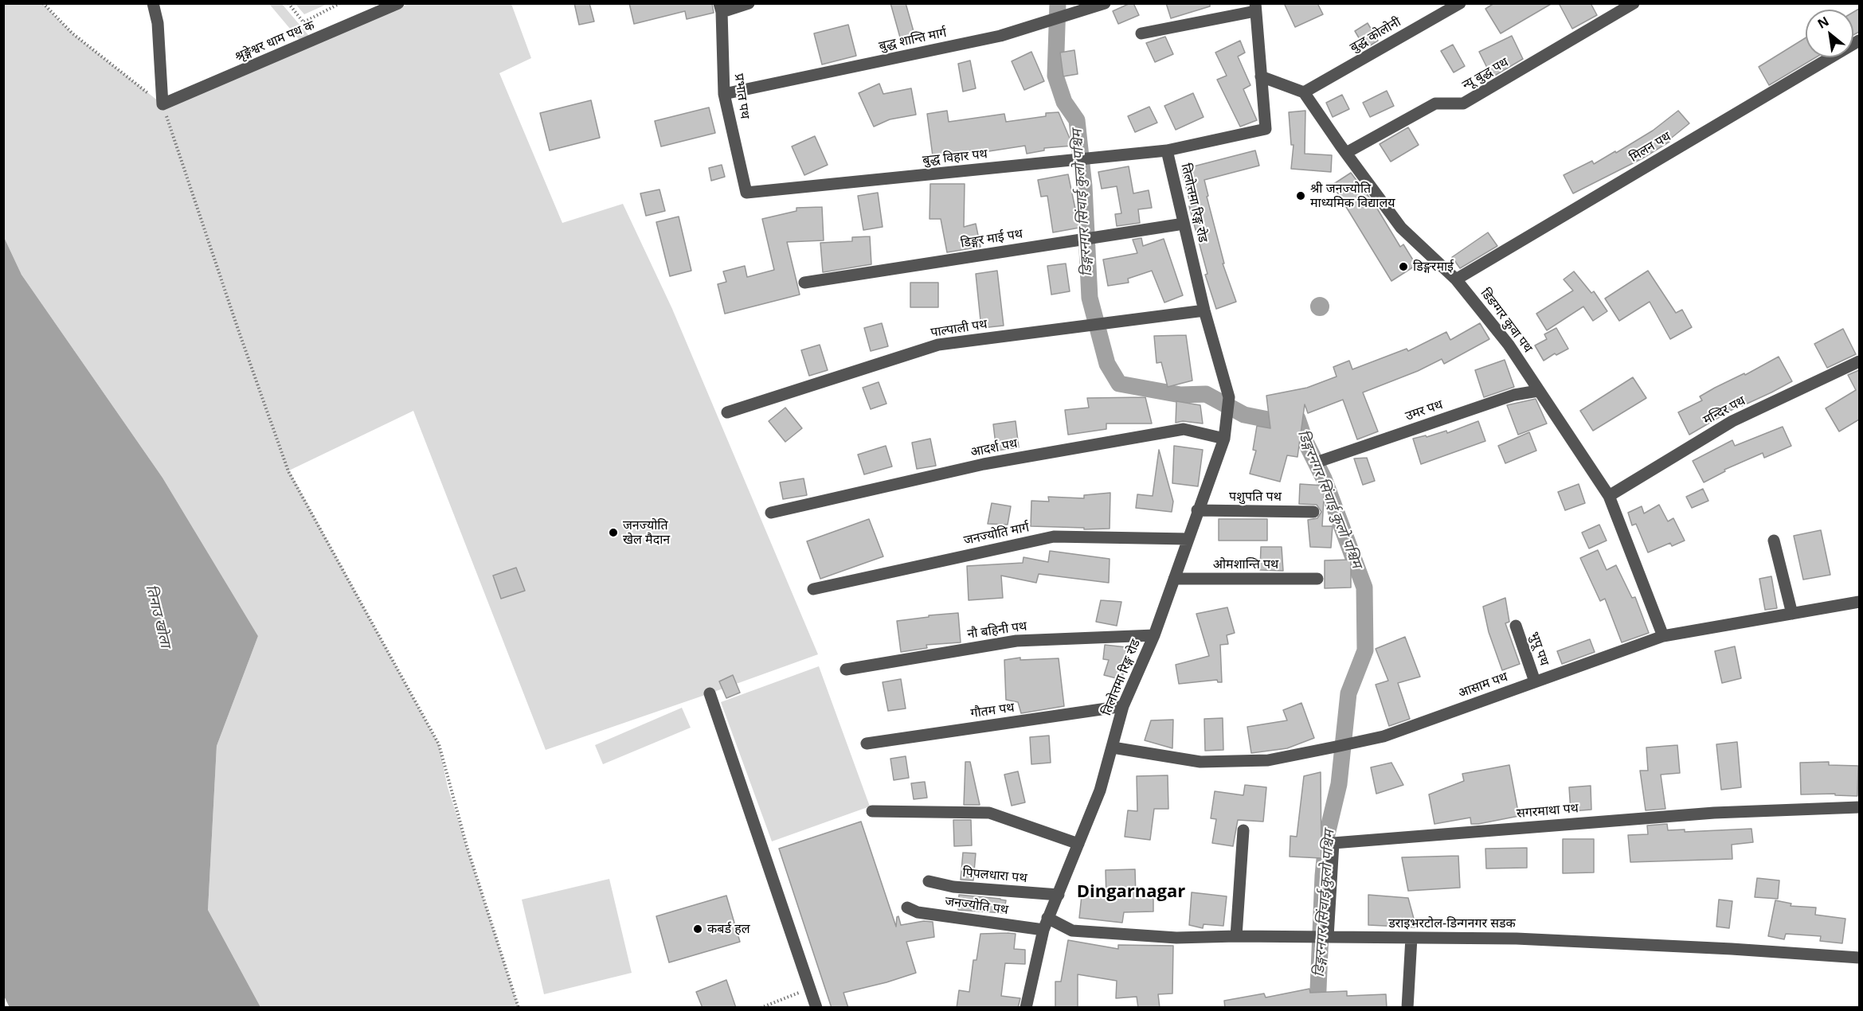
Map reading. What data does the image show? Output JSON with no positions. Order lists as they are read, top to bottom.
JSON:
{
  "streets": {
    "street": [
      "बुद्ध कोलोनी",
      "बुद्ध शान्ति मार्ग",
      "श्रृङ्गेश्वर धाम पथ क",
      "न्यू बुद्ध पथ",
      "प्रभात पथ",
      "मिलन पथ",
      "बुद्ध विहार पथ",
      "तिलोत्तमा रिङ्ग रोड",
      "डिङ्गर माई पथ",
      "डिङग्गर कुवा पथ",
      "पाल्पाली पथ",
      "उमर पथ",
      "मन्दिर पथ",
      "आदर्श पथ",
      "पशुपति पथ",
      "जनज्योति मार्ग",
      "ओमशान्ति पथ",
      "नौ बहिनी पथ",
      "भुपू पथ",
      "आसाम पथ",
      "गौतम पथ",
      "सगरमाथा पथ",
      "पिपलधारा पथ",
      "जनज्योति पथ",
      "डराइभरटोल-डिन्गनगर सडक"
    ]
  },
  "crossings": [
    ["बुद्ध कोलोनी", "डिङग्गर कुवा पथ"],
    ["बुद्ध शान्ति मार्ग", "प्रभात पथ"],
    ["न्यू बुद्ध पथ", "डिङग्गर कुवा पथ"],
    ["प्रभात पथ", "बुद्ध विहार पथ"],
    ["मिलन पथ", "डिङग्गर कुवा पथ"],
    ["बुद्ध विहार पथ", "तिलोत्तमा रिङ्ग रोड"],
    ["तिलोत्तमा रिङ्ग रोड", "डिङ्गर माई पथ"],
    ["तिलोत्तमा रिङ्ग रोड", "पाल्पाली पथ"],
    ["तिलोत्तमा रिङ्ग रोड", "आदर्श पथ"],
    ["तिलोत्तमा रिङ्ग रोड", "पशुपति पथ"],
    ["तिलोत्तमा रिङ्ग रोड", "जनज्योति मार्ग"],
    ["तिलोत्तमा रिङ्ग रोड", "ओमशान्ति पथ"],
    ["तिलोत्तमा रिङ्ग रोड", "नौ बहिनी पथ"],
    ["तिलोत्तमा रिङ्ग रोड", "आसाम पथ"],
    ["तिलोत्तमा रिङ्ग रोड", "गौतम पथ"],
    ["तिलोत्तमा रिङ्ग रोड", "पिपलधारा पथ"],
    ["तिलोत्तमा रिङ्ग रोड", "जनज्योति पथ"],
    ["तिलोत्तमा रिङ्ग रोड", "डराइभरटोल-डिन्गनगर सडक"],
    ["डिङग्गर कुवा पथ", "उमर पथ"],
    ["डिङग्गर कुवा पथ", "मन्दिर पथ"],
    ["डिङग्गर कुवा पथ", "आसाम पथ"],
    ["भुपू पथ", "आसाम पथ"],
    ["सगरमाथा पथ", "डराइभरटोल-डिन्गनगर सडक"]
  ],
  "districts": ["Dingarnagar"],
  "water": ["डिङ्गरनगर सिंचाई कुलो पश्चिम", "तिनाउ खोला"],
  "places": [
    "श्री जनज्योति माध्यमिक विद्यालय",
    "डिङ्गरमाई",
    "जनज्योति खेल मैदान",
    "कबर्ड हल"
  ],
  "north": "top left"
}
